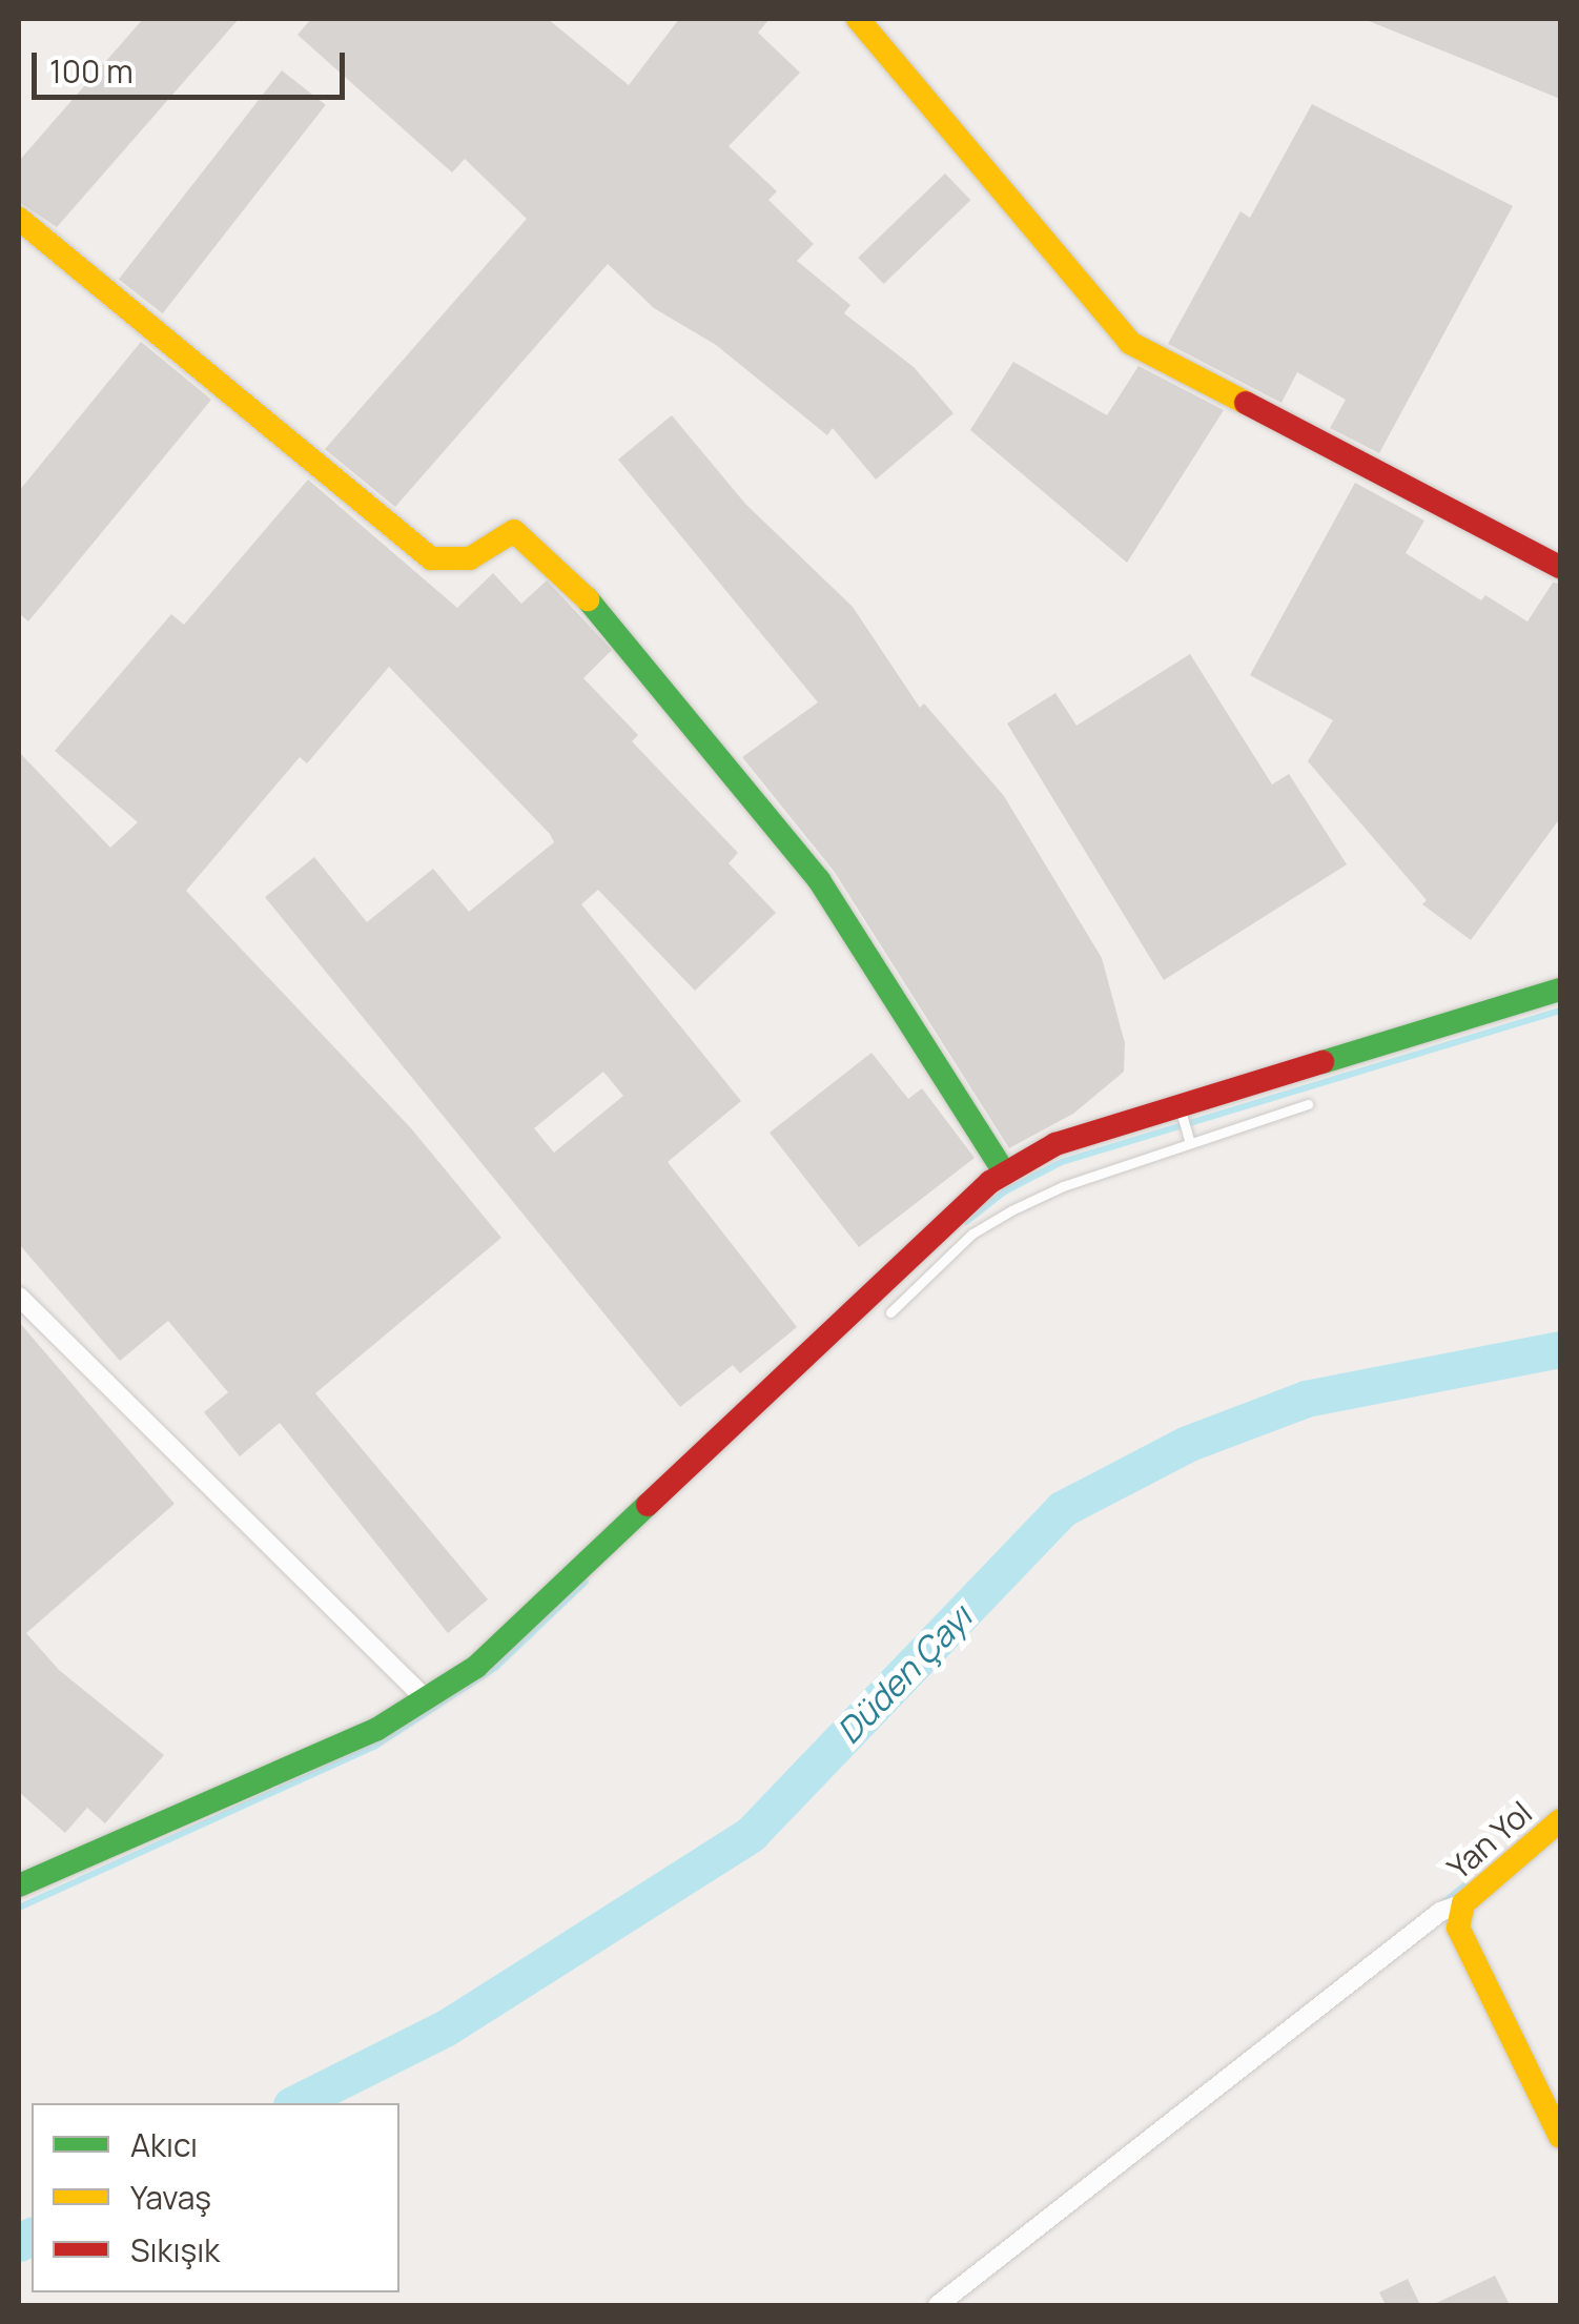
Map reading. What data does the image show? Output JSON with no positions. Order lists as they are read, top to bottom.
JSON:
{
  "streets": {
    "street": ["Yan Yol"]
  },
  "water": ["Düden Çayı"],
  "legend": ["Akıcı", "Yavaş", "Sıkışık"],
  "scale_bar": "100 m"
}
